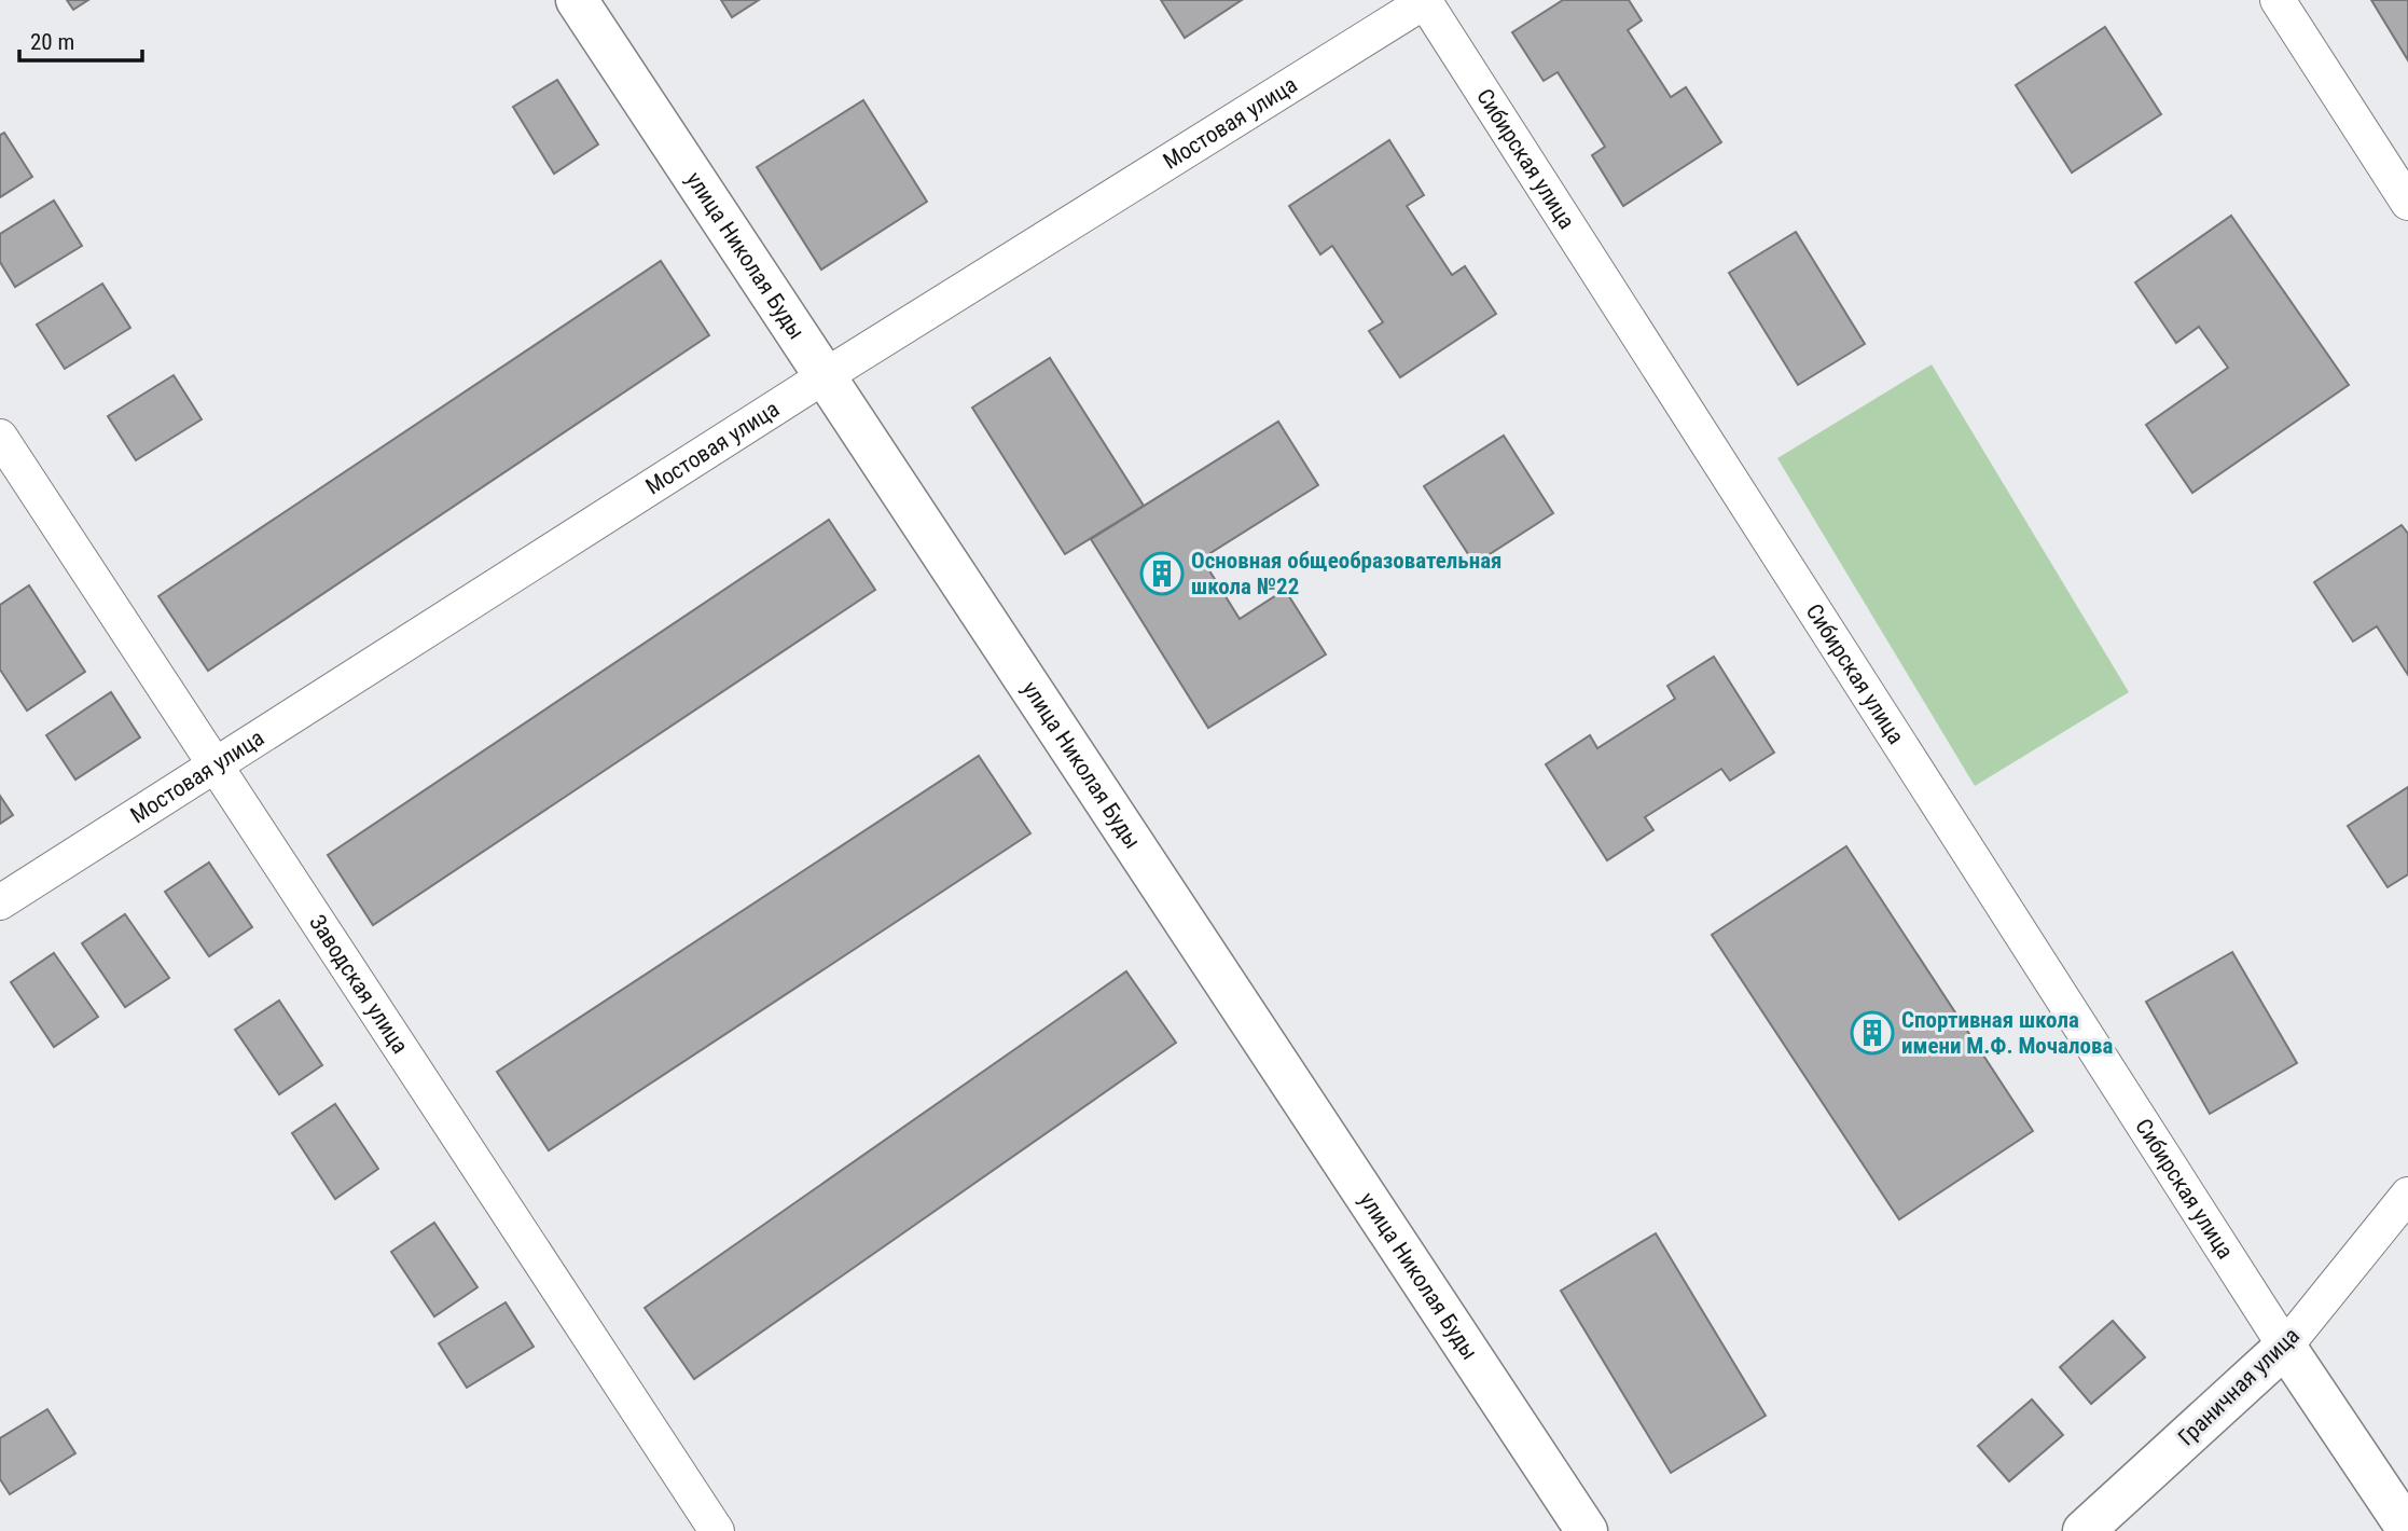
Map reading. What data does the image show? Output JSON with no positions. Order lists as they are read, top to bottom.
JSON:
{
  "streets": {
    "street": [
      "Мостовая улица",
      "Сибирская улица",
      "улица Николая Буды",
      "Заводская улица",
      "Граничная улица"
    ]
  },
  "crossings": [
    ["Мостовая улица", "Сибирская улица"],
    ["Мостовая улица", "улица Николая Буды"],
    ["Мостовая улица", "Заводская улица"],
    ["Сибирская улица", "Граничная улица"]
  ],
  "places": {
    "building": ["Основная общеобразовательная школа №22", "Спортивная школа имени М.Ф. Мочалова"]
  },
  "scale_bar": "20 m"
}
